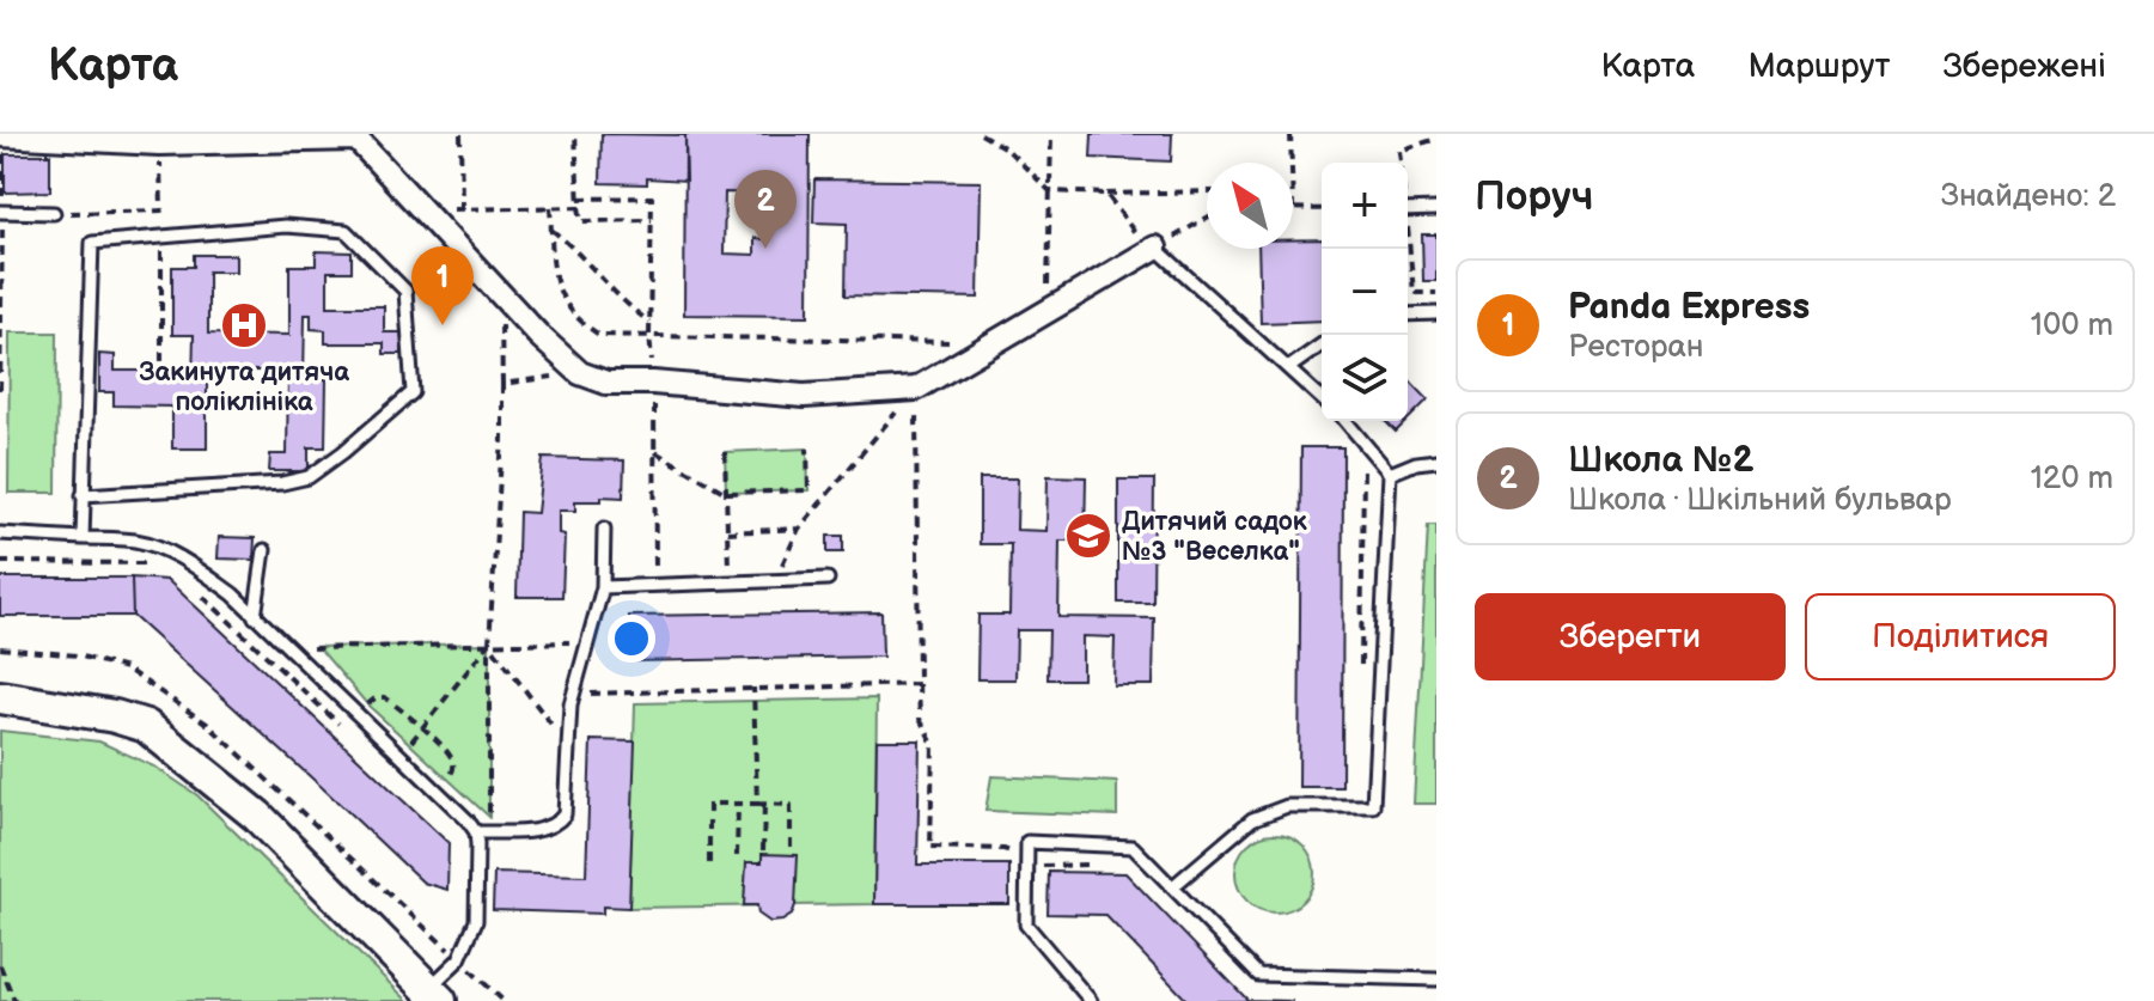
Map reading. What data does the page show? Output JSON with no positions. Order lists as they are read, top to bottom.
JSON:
{
  "places": {
    "hospital": ["Закинута дитяча поліклініка"],
    "school or university": ["Дитячий садок №3 \"Веселка\""]
  },
  "north": "top left",
  "page": {
    "header": "Карта",
    "nav": ["Карта", "Маршрут", "Збережені"],
    "heading": ["Поруч", "Знайдено: 2"],
    "map_buttons": ["+", "−"],
    "pins": ["2", "1"],
    "list": [
      {
        "mark": "1",
        "name": "Panda Express",
        "note": "Ресторан",
        "value": "100 m"
      },
      {
        "mark": "2",
        "name": "Школа №2",
        "note": "Школа · Шкільний бульвар",
        "value": "120 m"
      }
    ],
    "buttons": ["Зберегти", "Поділитися"]
  }
}
